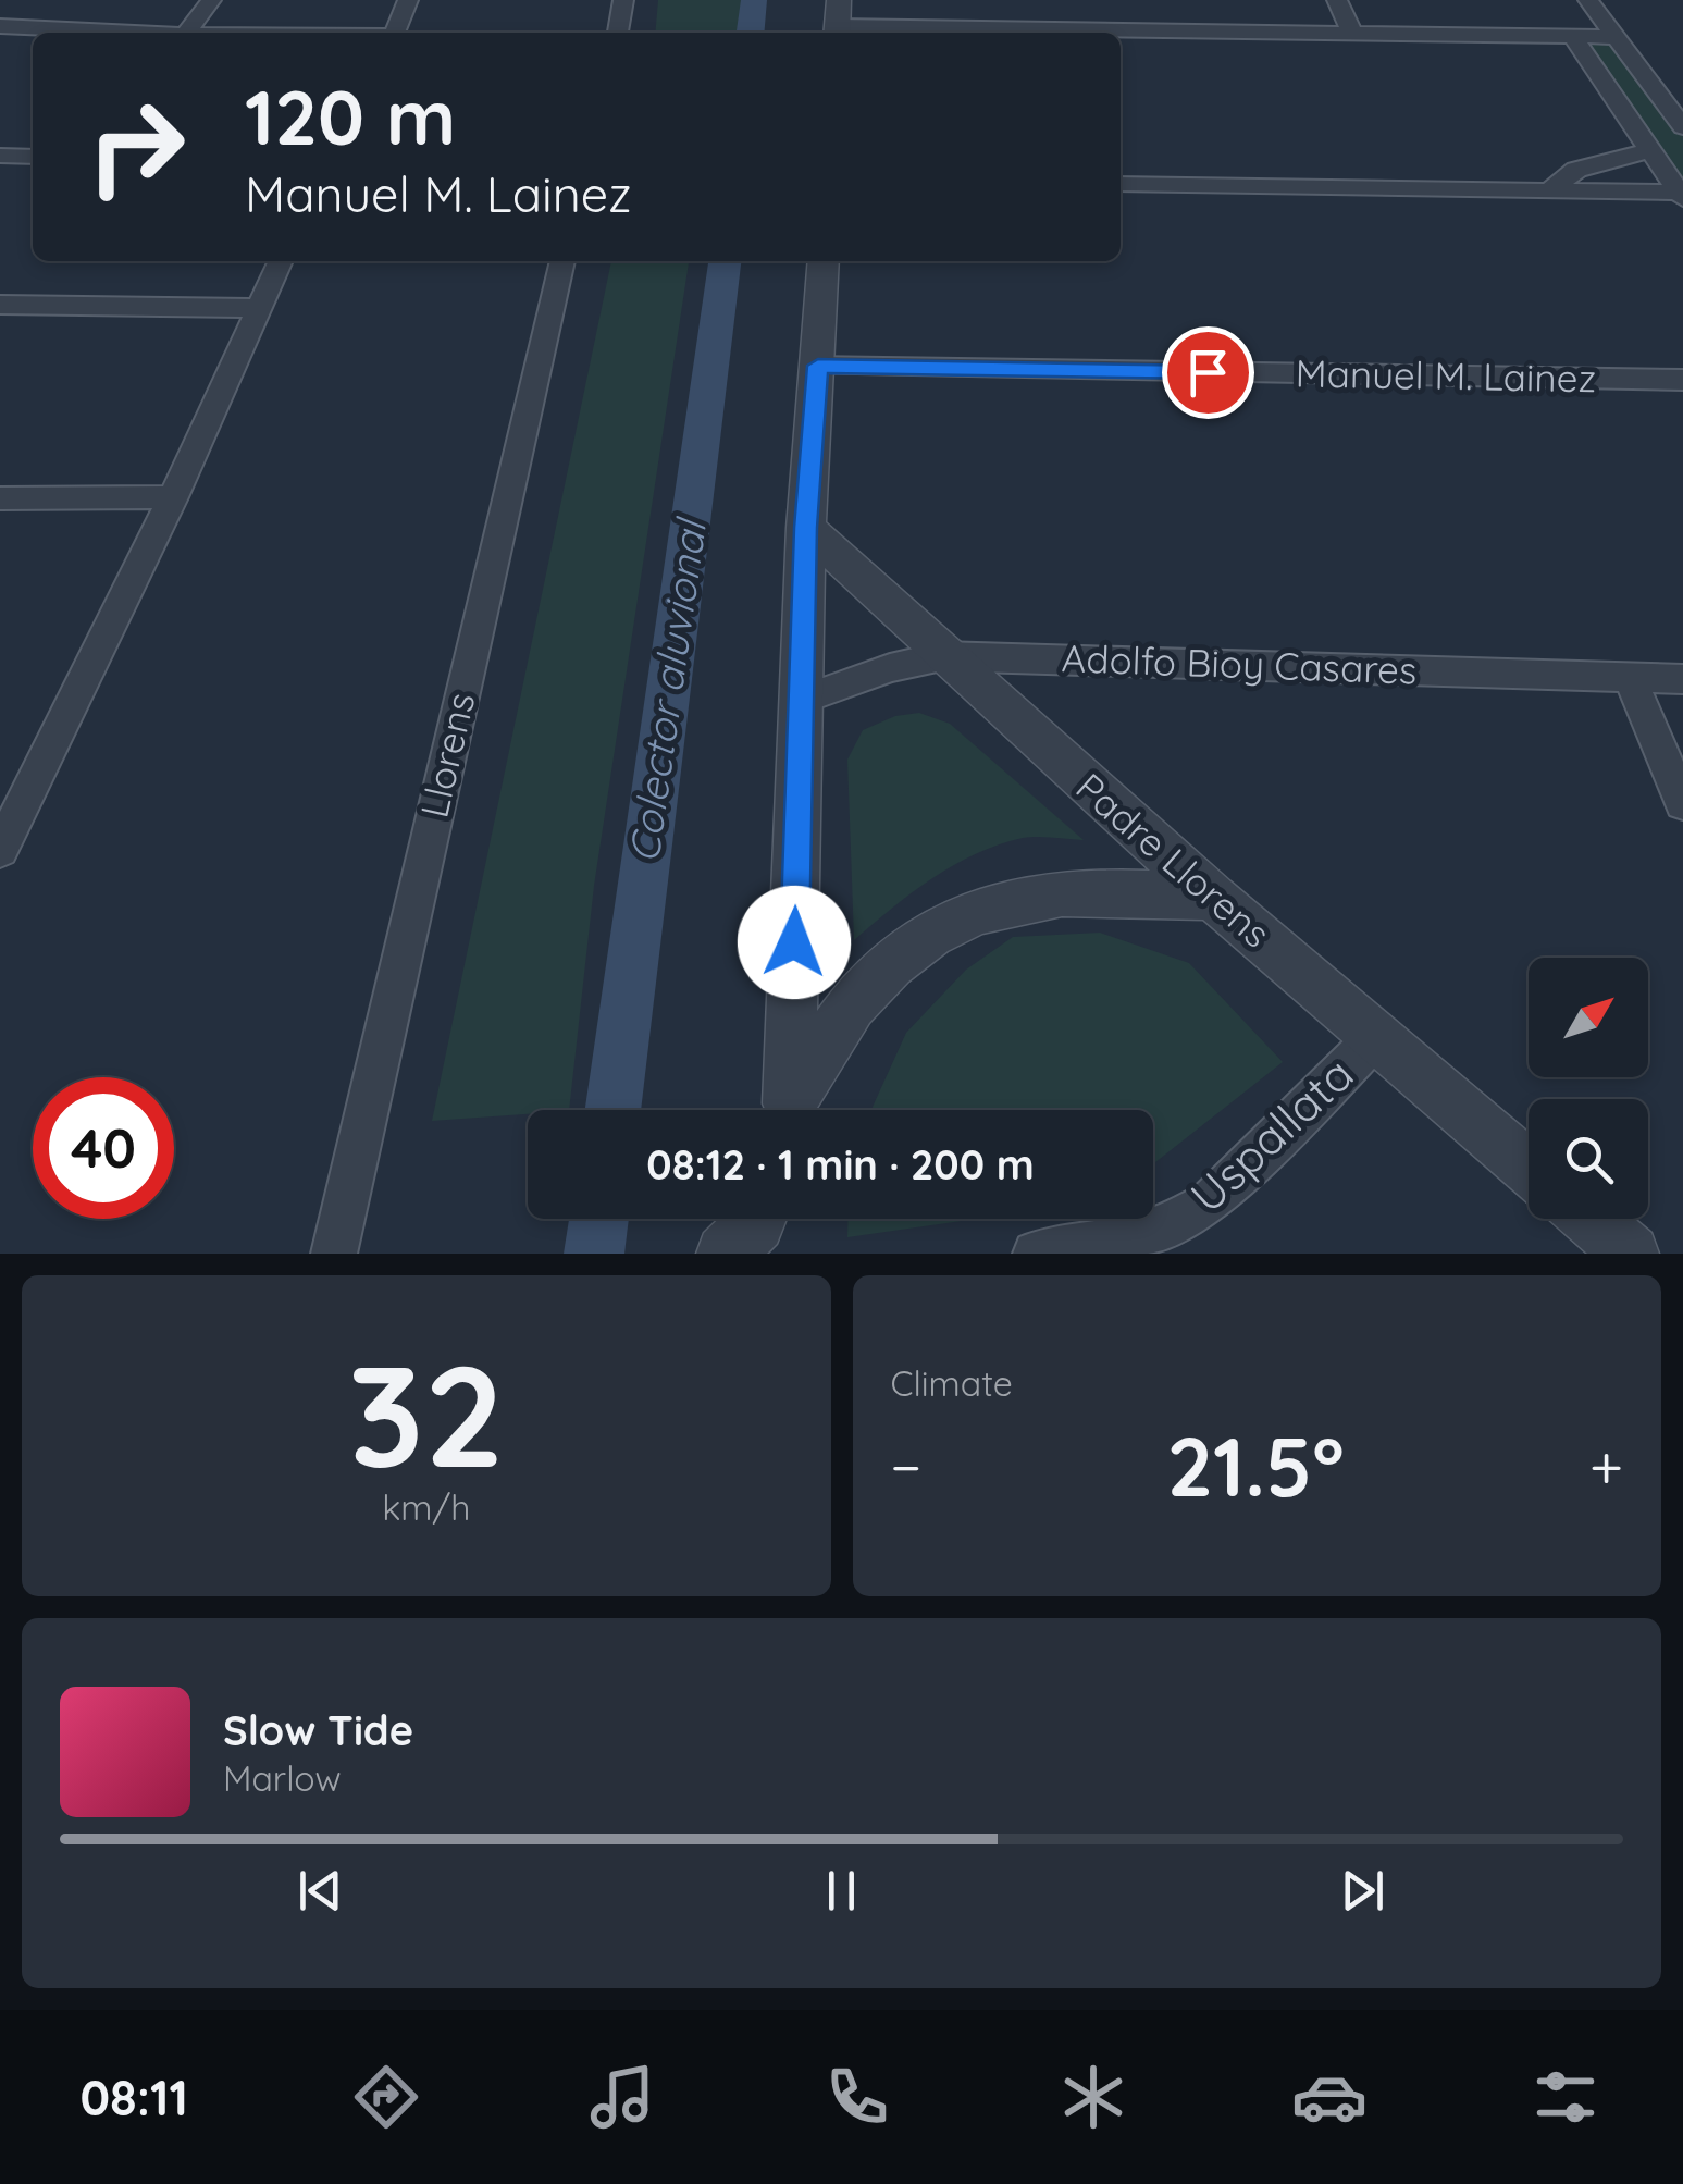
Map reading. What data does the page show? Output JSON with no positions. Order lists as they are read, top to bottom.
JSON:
{
  "streets": {
    "street": [
      "Manuel M. Lainez",
      "Adolfo Bioy Casares",
      "Llorens",
      "Padre Llorens",
      "Uspallata"
    ]
  },
  "crossings": [
    ["Adolfo Bioy Casares", "Padre Llorens"],
    ["Padre Llorens", "Uspallata"]
  ],
  "water": ["Colector aluvional"],
  "north": "top right",
  "page": {
    "turn": ["120 m", "Manuel M. Lainez"],
    "limit": "40",
    "trip": "08:12 · 1 min · 200 m",
    "tile": [
      ["32", "km/h"],
      "Climate"
    ],
    "heat": ["−", "21.5°", "+"],
    "song": ["Slow Tide", "Marlow"],
    "tabs": "08:11"
  }
}
